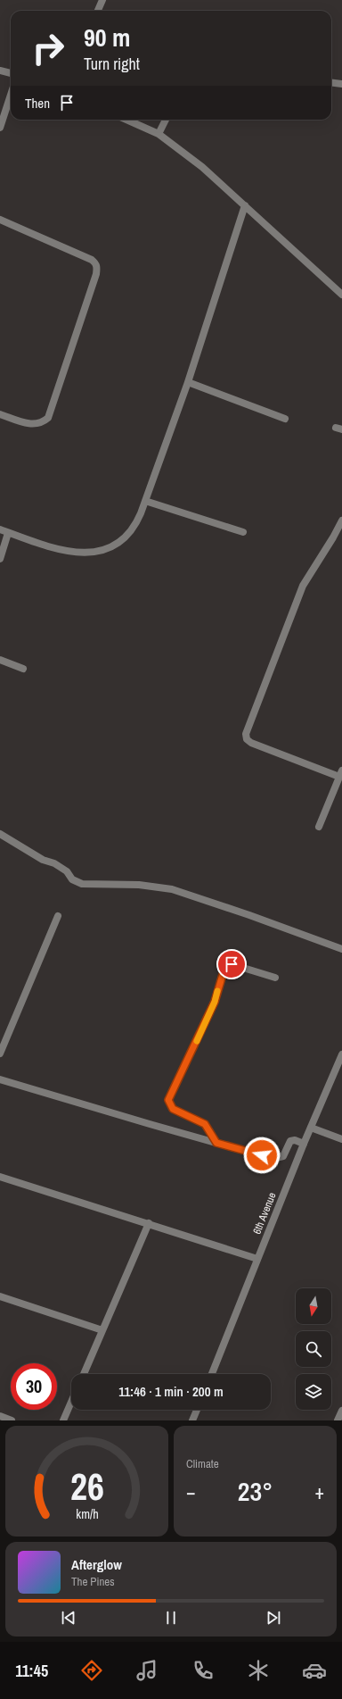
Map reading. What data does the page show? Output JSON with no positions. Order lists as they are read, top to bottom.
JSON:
{
  "streets": {
    "street": ["6th Avenue"]
  },
  "north": "bottom",
  "page": {
    "turn": ["90 m", "Turn right"],
    "then": "Then",
    "limit": "30",
    "trip": "11:46 · 1 min · 200 m",
    "tile": "Climate",
    "heat": ["−", "23°", "+"],
    "song": ["Afterglow", "The Pines"],
    "tabs": "11:45",
    "gauge": ["26", "km/h"]
  }
}
